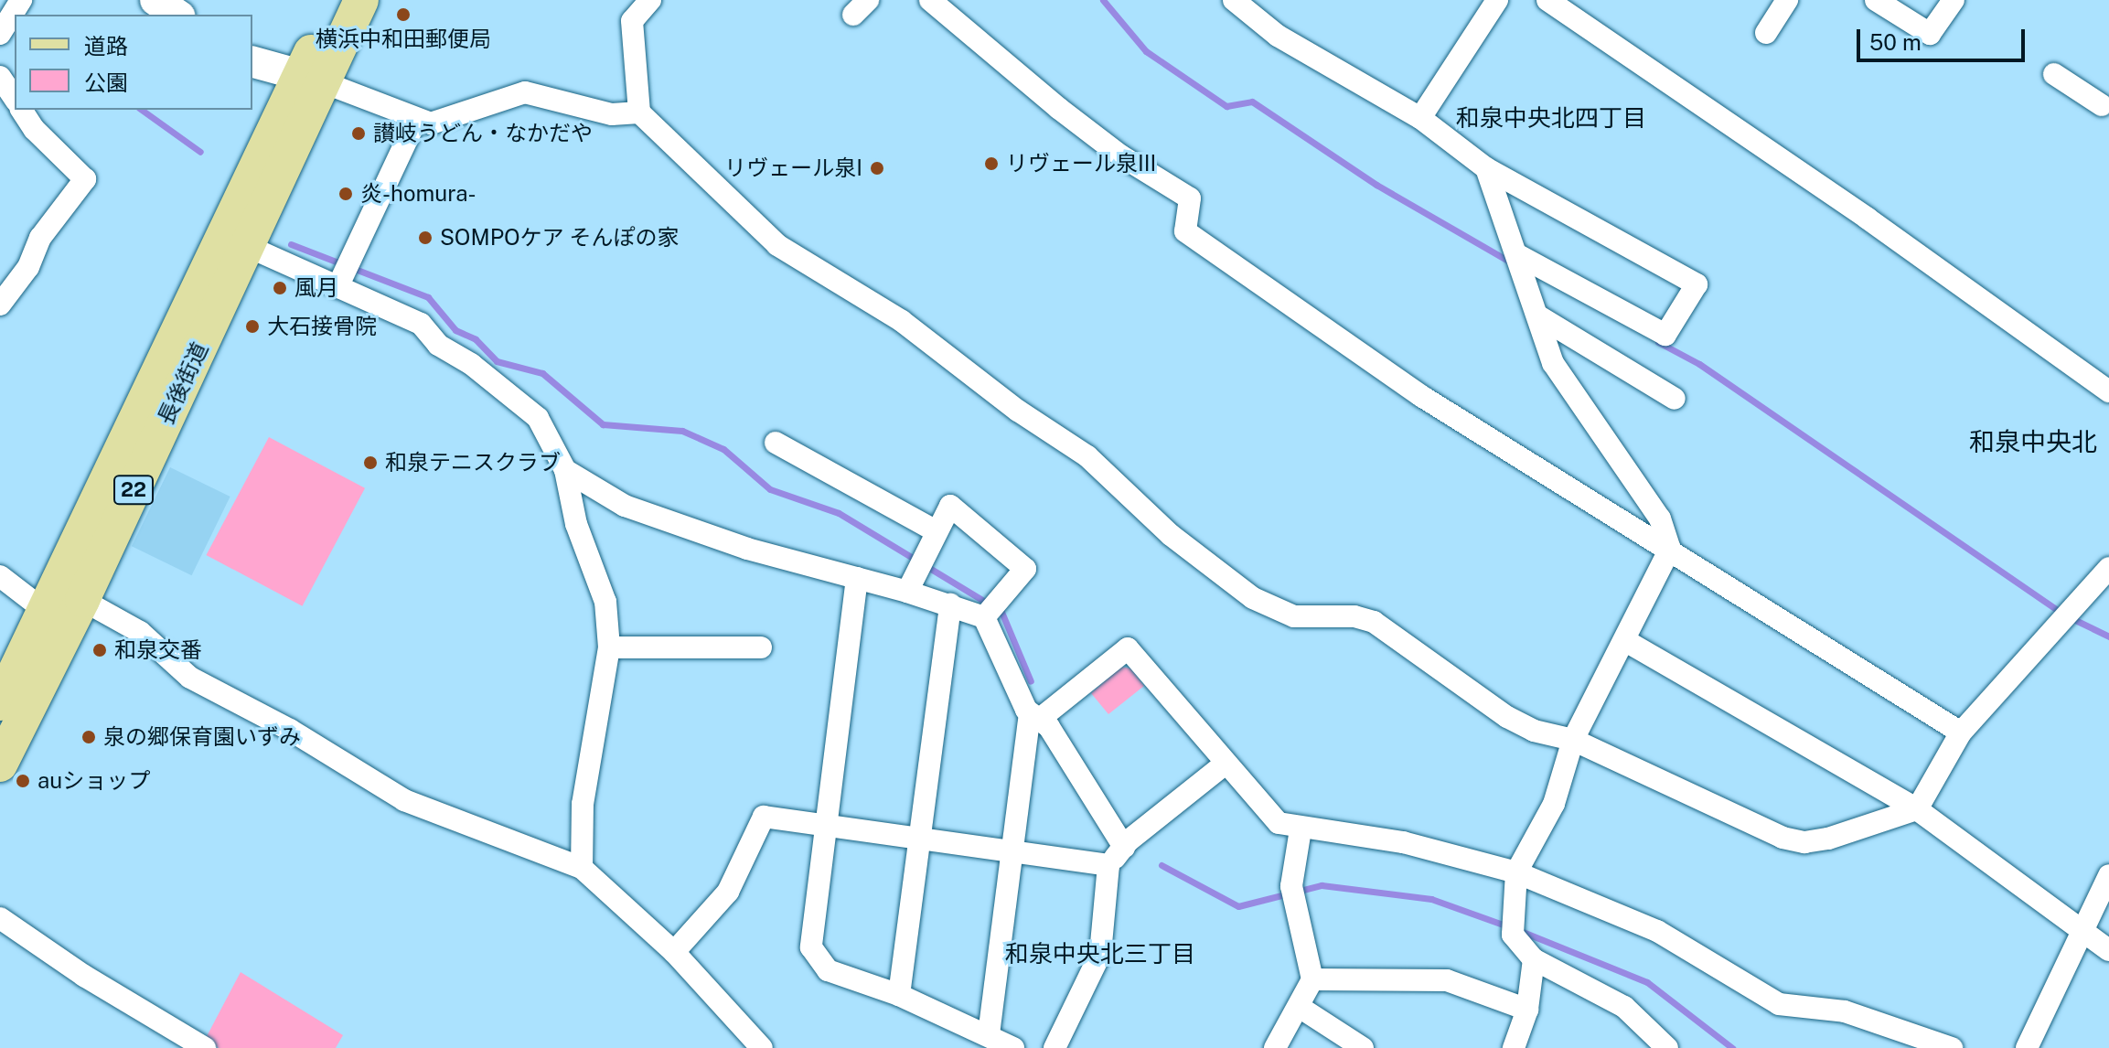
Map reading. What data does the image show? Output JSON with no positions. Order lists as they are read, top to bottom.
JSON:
{
  "streets": {
    "main road": ["長後街道", "22"]
  },
  "districts": ["和泉中央北四丁目", "和泉中央北", "和泉中央北三丁目"],
  "places": [
    "横浜中和田郵便局",
    "讃岐うどん・なかだや",
    "リヴェール泉III",
    "リヴェール泉I",
    "炎-homura-",
    "SOMPOケア そんぽの家",
    "風月",
    "大石接骨院",
    "和泉テニスクラブ",
    "和泉交番",
    "泉の郷保育園いずみ",
    "auショップ"
  ],
  "legend": ["道路", "公園"],
  "scale_bar": "50 m"
}
